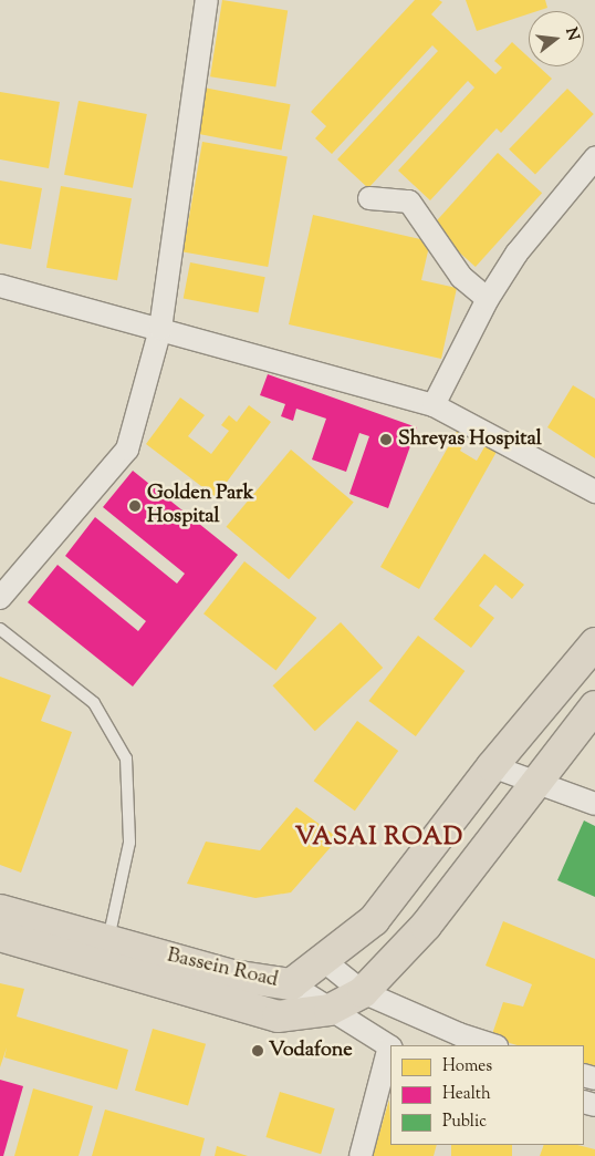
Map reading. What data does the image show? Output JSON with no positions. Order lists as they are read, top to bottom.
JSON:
{
  "streets": {
    "main road": ["Bassein Road"]
  },
  "districts": ["VASAI ROAD"],
  "places": ["Shreyas Hospital", "Golden Park Hospital", "Vodafone"],
  "legend": ["Homes", "Health", "Public"],
  "north": "right"
}
